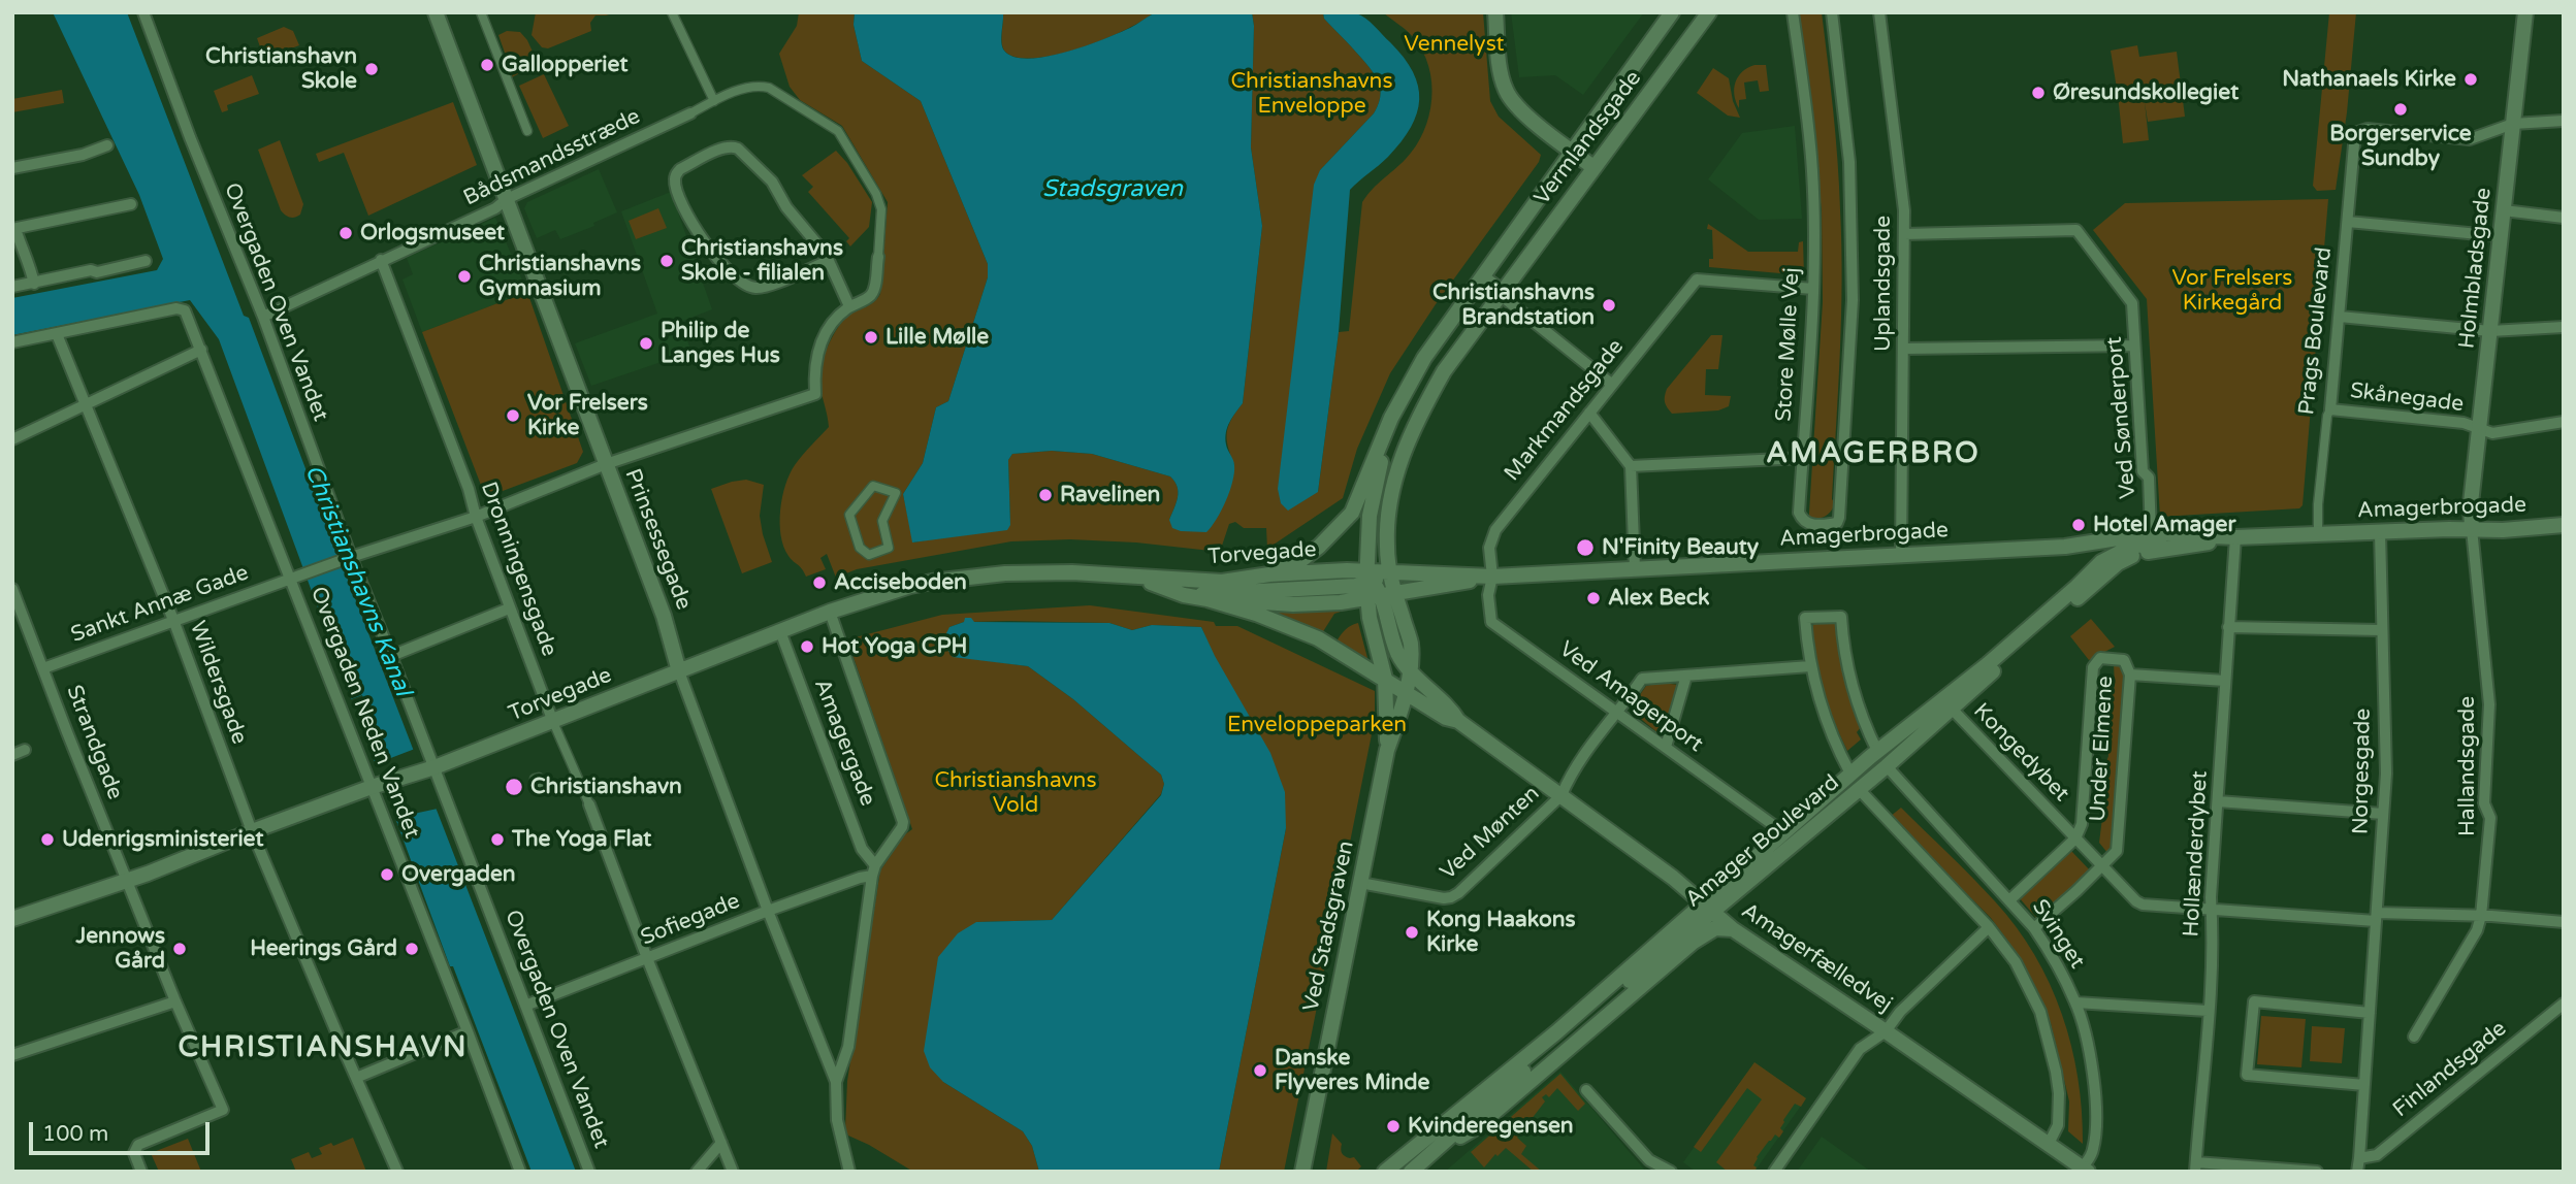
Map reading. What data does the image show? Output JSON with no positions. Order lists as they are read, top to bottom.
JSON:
{
  "streets": {
    "street": [
      "Vermlandsgade",
      "Bådsmandsstræde",
      "Holmbladsgade",
      "Uplandsgade",
      "Overgaden Oven Vandet",
      "Prags Boulevard",
      "Store Mølle Vej",
      "Skånegade",
      "Markmandsgade",
      "Ved Sønderport",
      "Amagerbrogade",
      "Prinsessegade",
      "Torvegade",
      "Dronningensgade",
      "Sankt Annæ Gade",
      "Wildersgade",
      "Ved Amagerport",
      "Overgaden Neden Vandet",
      "Strandgade",
      "Amagergade",
      "Under Elmene",
      "Kongedybet",
      "Hallandsgade",
      "Norgesgade",
      "Ved Mønten",
      "Amager Boulevard",
      "Hollænderdybet",
      "Sofiegade",
      "Ved Stadsgraven",
      "Svinget",
      "Amagerfælledvej",
      "Finlandsgade"
    ]
  },
  "crossings": [
    ["Vermlandsgade", "Amagerbrogade"],
    ["Vermlandsgade", "Torvegade"],
    ["Vermlandsgade", "Ved Stadsgraven"],
    ["Bådsmandsstræde", "Overgaden Oven Vandet"],
    ["Bådsmandsstræde", "Prinsessegade"],
    ["Bådsmandsstræde", "Dronningensgade"],
    ["Holmbladsgade", "Prags Boulevard"],
    ["Holmbladsgade", "Skånegade"],
    ["Holmbladsgade", "Amagerbrogade"],
    ["Holmbladsgade", "Hallandsgade"],
    ["Uplandsgade", "Ved Sønderport"],
    ["Uplandsgade", "Amagerbrogade"],
    ["Overgaden Oven Vandet", "Torvegade"],
    ["Overgaden Oven Vandet", "Sankt Annæ Gade"],
    ["Overgaden Oven Vandet", "Sofiegade"],
    ["Prags Boulevard", "Skånegade"],
    ["Prags Boulevard", "Amagerbrogade"],
    ["Store Mølle Vej", "Markmandsgade"],
    ["Markmandsgade", "Amagerbrogade"],
    ["Markmandsgade", "Ved Amagerport"],
    ["Ved Sønderport", "Amagerbrogade"],
    ["Amagerbrogade", "Torvegade"],
    ["Amagerbrogade", "Ved Amagerport"],
    ["Amagerbrogade", "Hallandsgade"],
    ["Amagerbrogade", "Norgesgade"],
    ["Amagerbrogade", "Amager Boulevard"],
    ["Amagerbrogade", "Hollænderdybet"],
    ["Amagerbrogade", "Ved Stadsgraven"],
    ["Prinsessegade", "Torvegade"],
    ["Prinsessegade", "Sofiegade"],
    ["Torvegade", "Dronningensgade"],
    ["Torvegade", "Wildersgade"],
    ["Torvegade", "Overgaden Neden Vandet"],
    ["Torvegade", "Strandgade"],
    ["Torvegade", "Amagergade"],
    ["Torvegade", "Ved Stadsgraven"],
    ["Torvegade", "Amagerfælledvej"],
    ["Dronningensgade", "Sofiegade"],
    ["Sankt Annæ Gade", "Wildersgade"],
    ["Sankt Annæ Gade", "Overgaden Neden Vandet"],
    ["Sankt Annæ Gade", "Strandgade"],
    ["Ved Amagerport", "Amager Boulevard"],
    ["Amagergade", "Sofiegade"],
    ["Under Elmene", "Kongedybet"],
    ["Under Elmene", "Svinget"],
    ["Kongedybet", "Hallandsgade"],
    ["Kongedybet", "Norgesgade"],
    ["Kongedybet", "Amager Boulevard"],
    ["Kongedybet", "Hollænderdybet"],
    ["Norgesgade", "Finlandsgade"],
    ["Ved Mønten", "Ved Stadsgraven"],
    ["Ved Mønten", "Amagerfælledvej"],
    ["Amager Boulevard", "Svinget"],
    ["Amager Boulevard", "Amagerfælledvej"],
    ["Ved Stadsgraven", "Amagerfælledvej"],
    ["Svinget", "Amagerfælledvej"]
  ],
  "districts": ["AMAGERBRO", "CHRISTIANSHAVN"],
  "water": ["Stadsgraven", "Christianshavns Kanal"],
  "parks": [
    "Vennelyst",
    "Christianshavns Enveloppe",
    "Vor Frelsers Kirkegård",
    "Enveloppeparken",
    "Christianshavns Vold"
  ],
  "places": [
    "Gallopperiet",
    "Christianshavn Skole",
    "Nathanaels Kirke",
    "Øresundskollegiet",
    "Borgerservice Sundby",
    "Orlogsmuseet",
    "Christianshavns Skole - filialen",
    "Christianshavns Gymnasium",
    "Christianshavns Brandstation",
    "Lille Mølle",
    "Philip de Langes Hus",
    "Vor Frelsers Kirke",
    "Ravelinen",
    "Hotel Amager",
    "N'Finity Beauty",
    "Acciseboden",
    "Alex Beck",
    "Hot Yoga CPH",
    "Christianshavn",
    "Udenrigsministeriet",
    "The Yoga Flat",
    "Overgaden",
    "Kong Haakons Kirke",
    "Jennows Gård",
    "Heerings Gård",
    "Danske Flyveres Minde",
    "Kvinderegensen"
  ],
  "scale_bar": "100 m"
}
